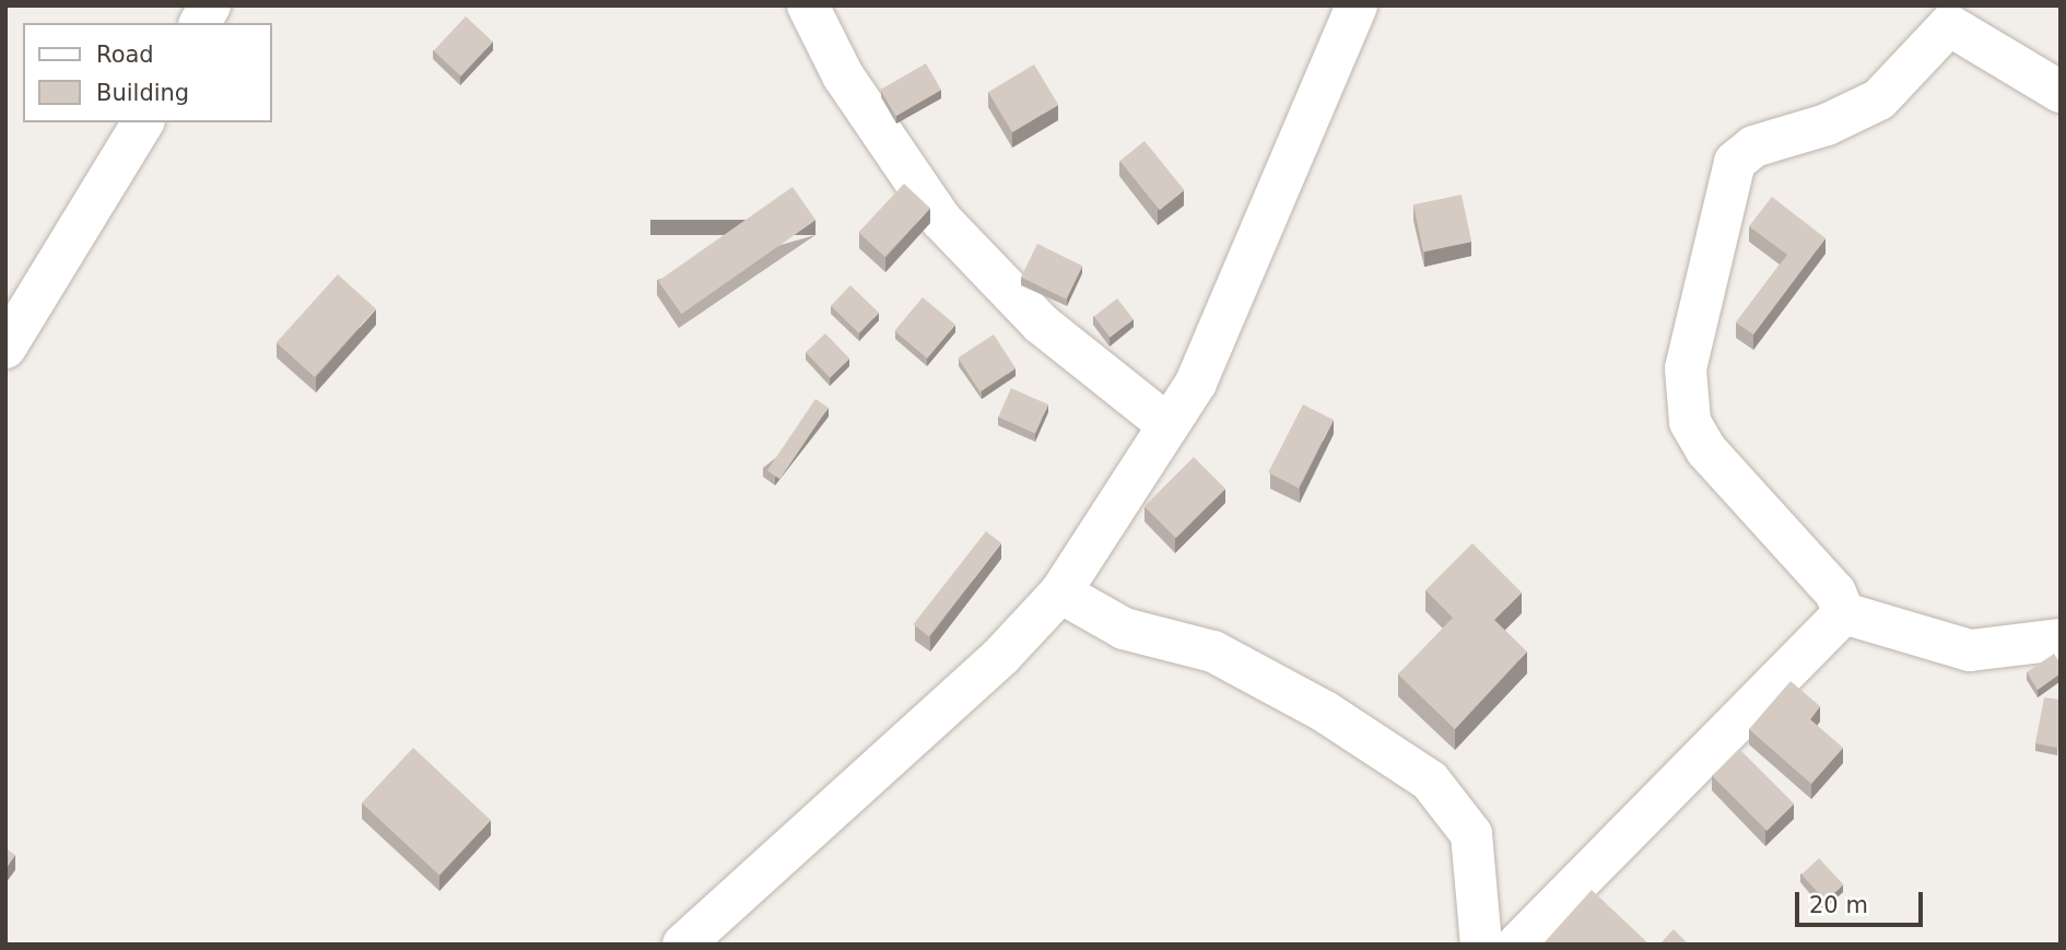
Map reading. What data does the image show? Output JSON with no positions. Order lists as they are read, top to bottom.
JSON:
{
  "legend": ["Road", "Building"],
  "scale_bar": "20 m"
}
